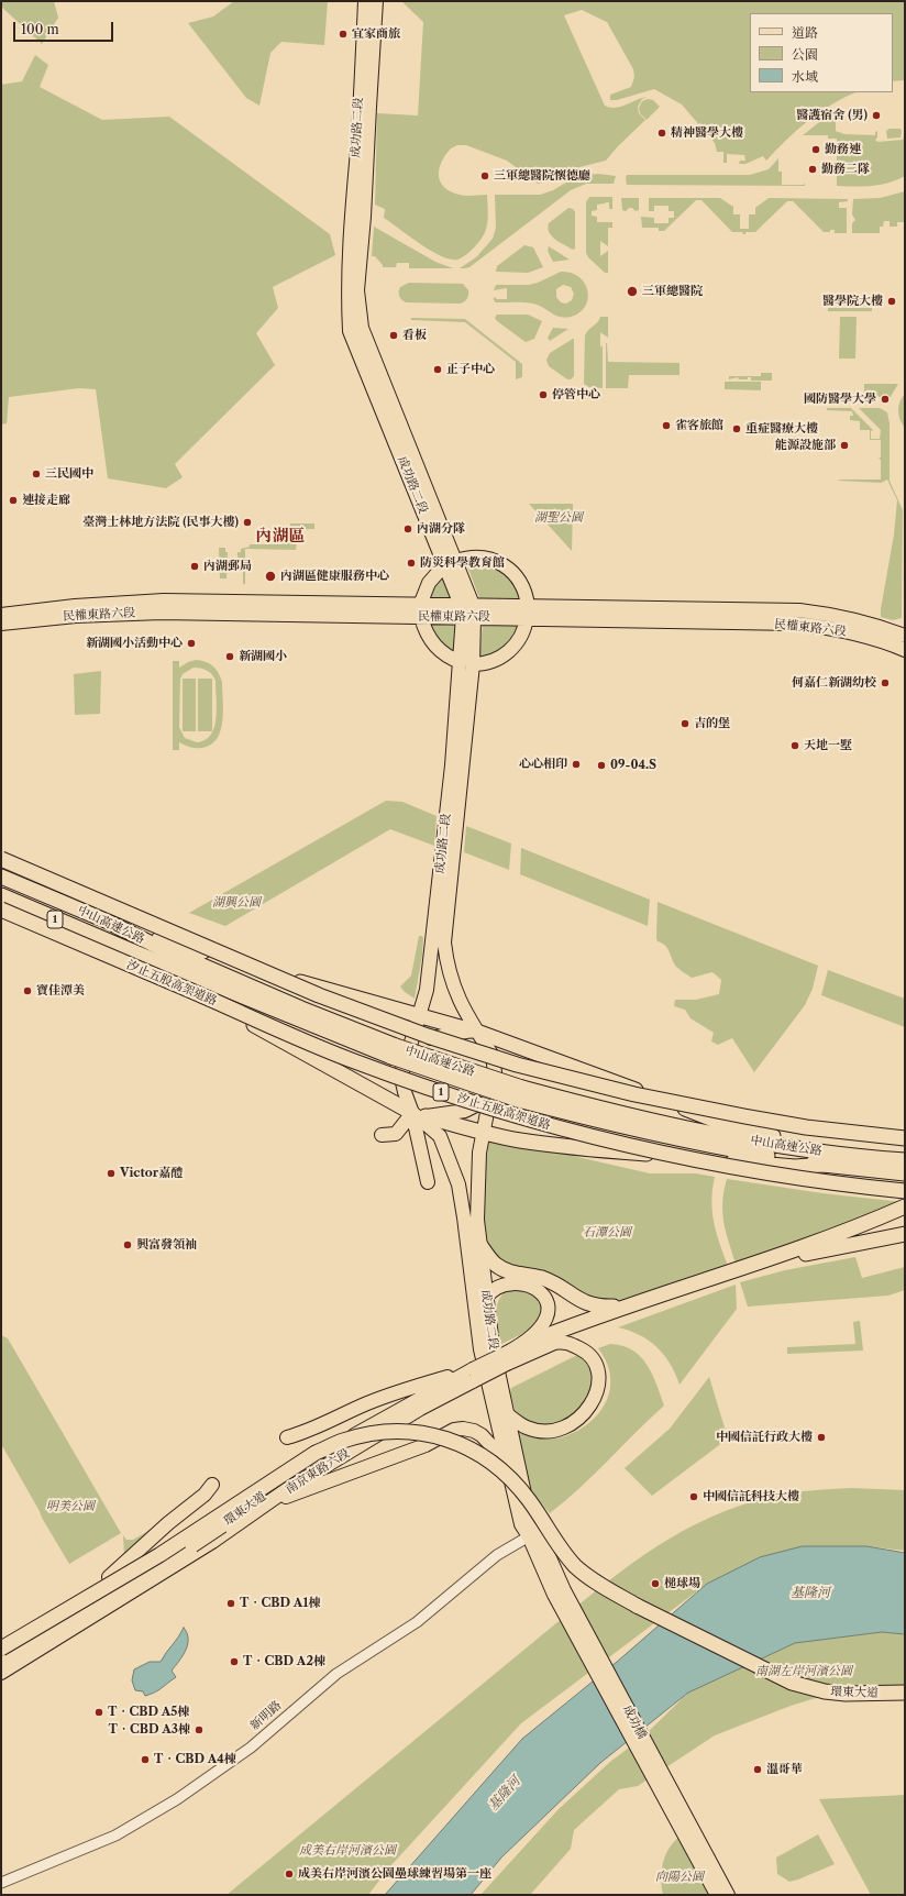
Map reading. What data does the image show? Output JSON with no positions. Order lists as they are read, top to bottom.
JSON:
{
  "streets": {
    "highway": [
      "1",
      "中山高速公路",
      "汐止五股高架道路",
      "環東大道"
    ],
    "main road": [
      "成功路二段",
      "民權東路六段",
      "南京東路六段",
      "成功橋"
    ],
    "street": ["新明路"]
  },
  "crossings": [
    ["成功路二段", "民權東路六段"],
    ["成功路二段", "中山高速公路"],
    ["成功路二段", "新明路"],
    ["成功路二段", "成功橋"],
    ["南京東路六段", "環東大道"]
  ],
  "districts": ["內湖區"],
  "water": ["基隆河"],
  "parks": [
    "湖聖公園",
    "湖興公園",
    "石潭公園",
    "明美公園",
    "南湖左岸河濱公園",
    "成美右岸河濱公園",
    "向陽公園"
  ],
  "places": [
    "宜家商旅",
    "醫護宿舍 (男)",
    "精神醫學大樓",
    "勤務連",
    "勤務二隊",
    "三軍總醫院懷德廳",
    "三軍總醫院",
    "醫學院大樓",
    "看板",
    "正子中心",
    "停管中心",
    "國防醫學大學",
    "雀客旅館",
    "重症醫療大樓",
    "能源設施部",
    "三民國中",
    "連接走廊",
    "臺灣士林地方法院 (民事大樓)",
    "內湖分隊",
    "防災科學教育館",
    "內湖郵局",
    "內湖區健康服務中心",
    "新湖國小活動中心",
    "新湖國小",
    "何嘉仁新湖幼校",
    "吉的堡",
    "天地一墅",
    "心心相印",
    "09-04.S",
    "寶佳潭美",
    "Victor嘉醴",
    "興富發領袖",
    "中國信託行政大樓",
    "中國信託科技大樓",
    "槌球場",
    "T．CBD A1棟",
    "T．CBD A2棟",
    "T．CBD A5棟",
    "T．CBD A3棟",
    "T．CBD A4棟",
    "溫哥華",
    "成美右岸河濱公園壘球練習場第一座"
  ],
  "legend": ["道路", "公園", "水域"],
  "scale_bar": "100 m"
}
